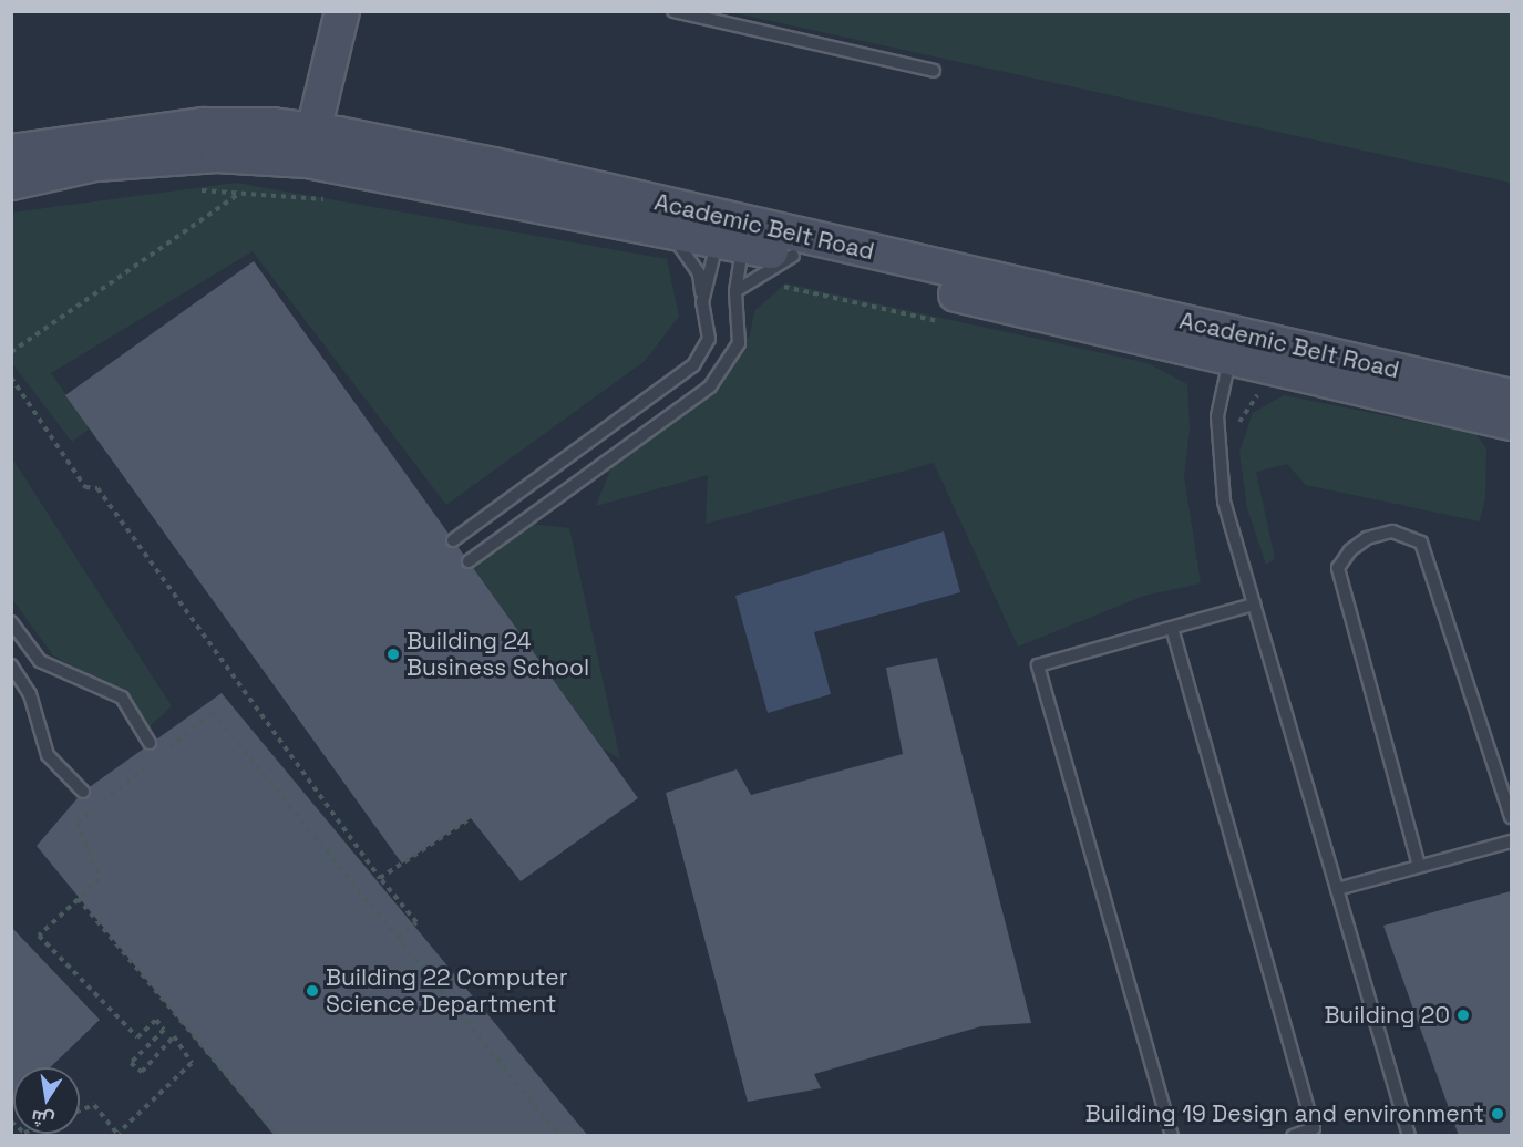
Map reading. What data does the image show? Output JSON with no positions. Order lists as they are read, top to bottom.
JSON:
{
  "streets": {
    "street": ["Academic Belt Road"]
  },
  "places": [
    "Building 24 Business School",
    "Building 22 Computer Science Department",
    "Building 20",
    "Building 19 Design and environment"
  ],
  "north": "bottom"
}
